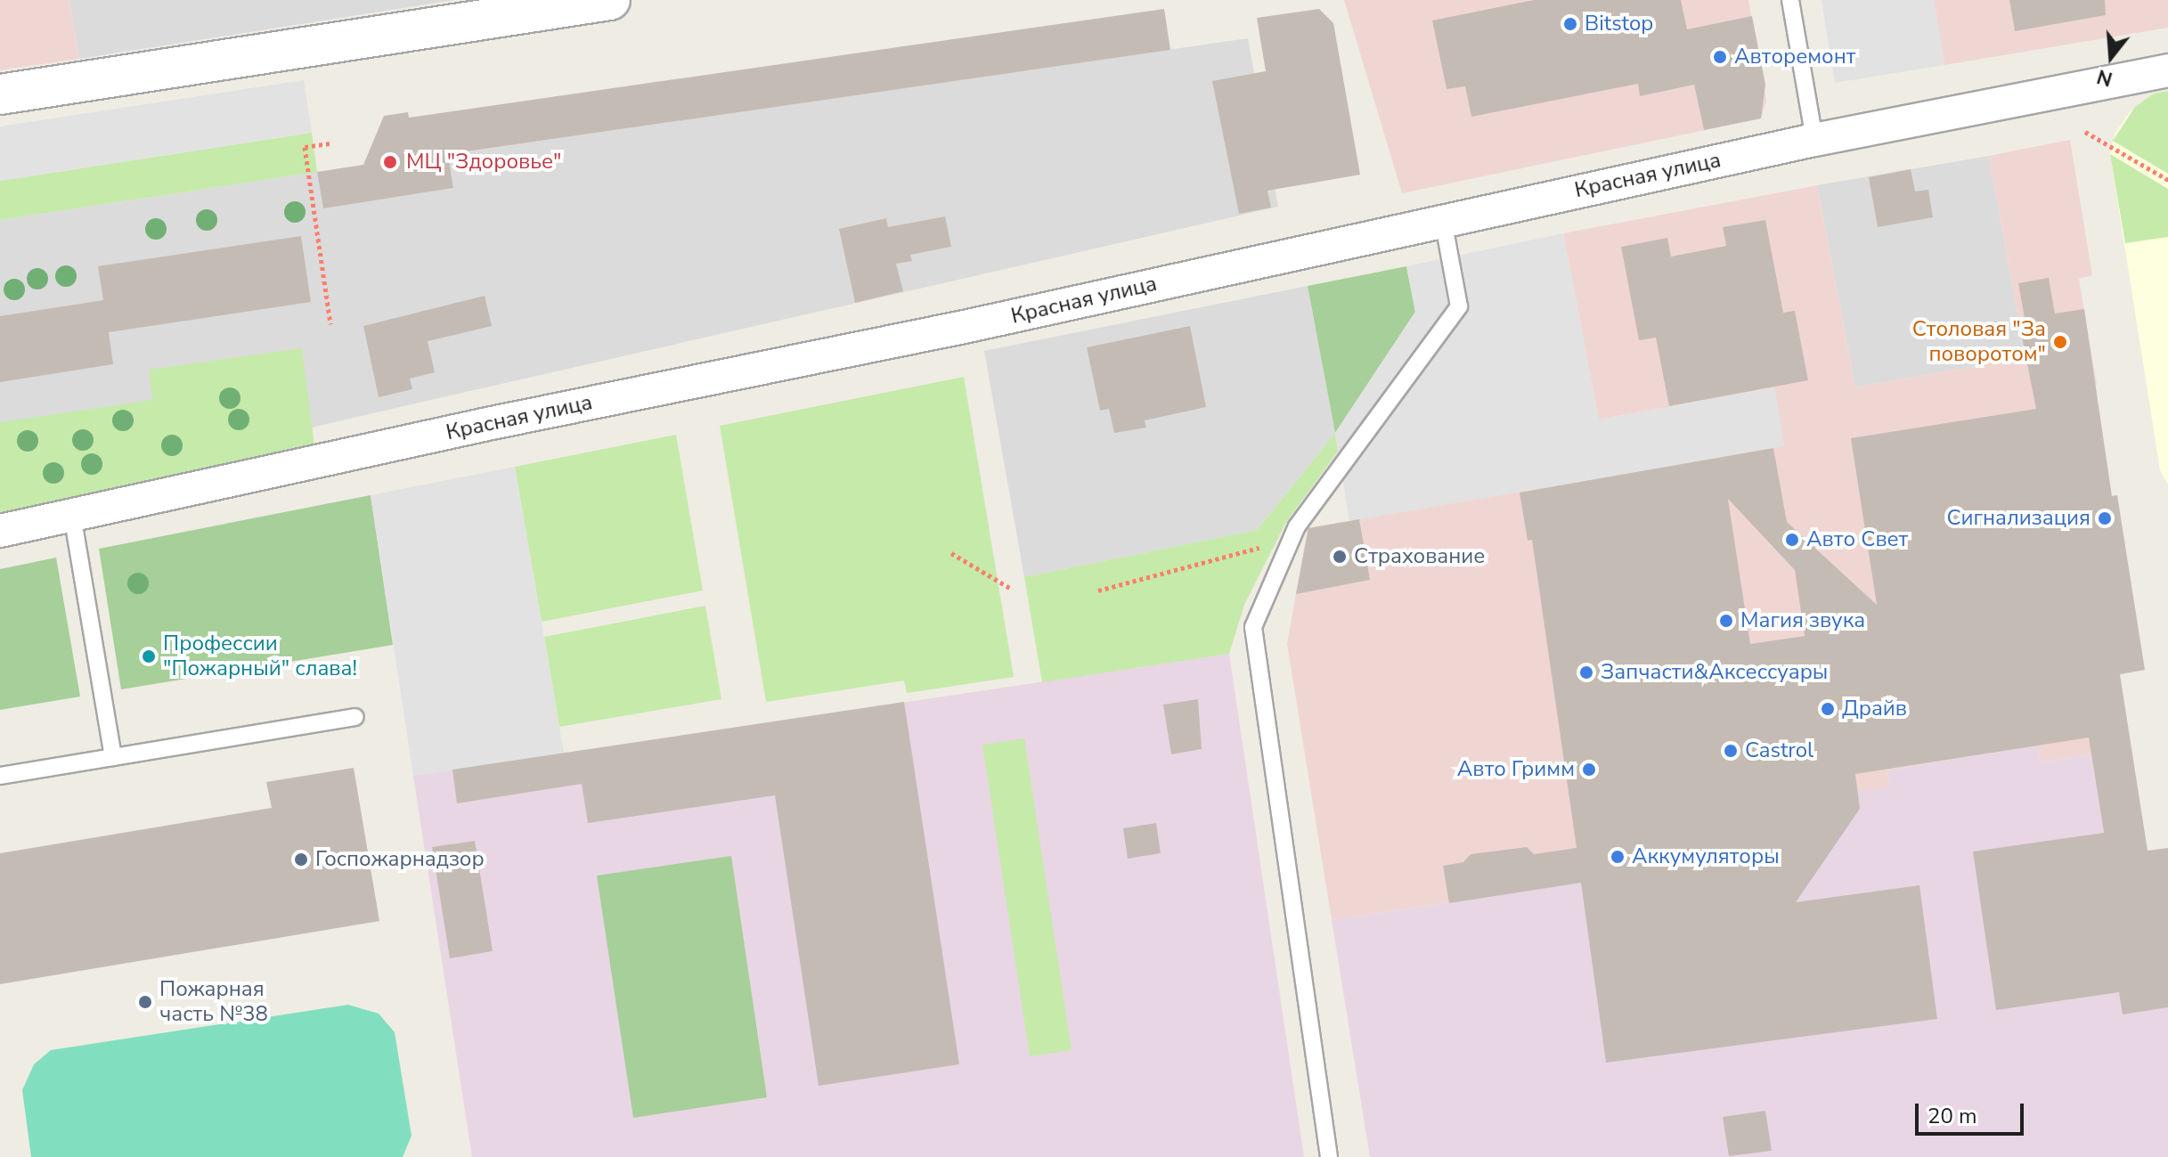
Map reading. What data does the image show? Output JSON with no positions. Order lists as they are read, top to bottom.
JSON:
{
  "streets": {
    "street": ["Красная улица"]
  },
  "places": [
    "Bitstop",
    "Авторемонт",
    "МЦ \"Здоровье\"",
    "Столовая \"За поворотом\"",
    "Сигнализация",
    "Авто Свет",
    "Страхование",
    "Магия звука",
    "Профессии \"Пожарный\" слава!",
    "Запчасти&Аксессуары",
    "Драйв",
    "Castrol",
    "Авто Гримм",
    "Аккумуляторы",
    "Госпожарнадзор",
    "Пожарная часть №38"
  ],
  "scale_bar": "20 m",
  "north": "bottom"
}
